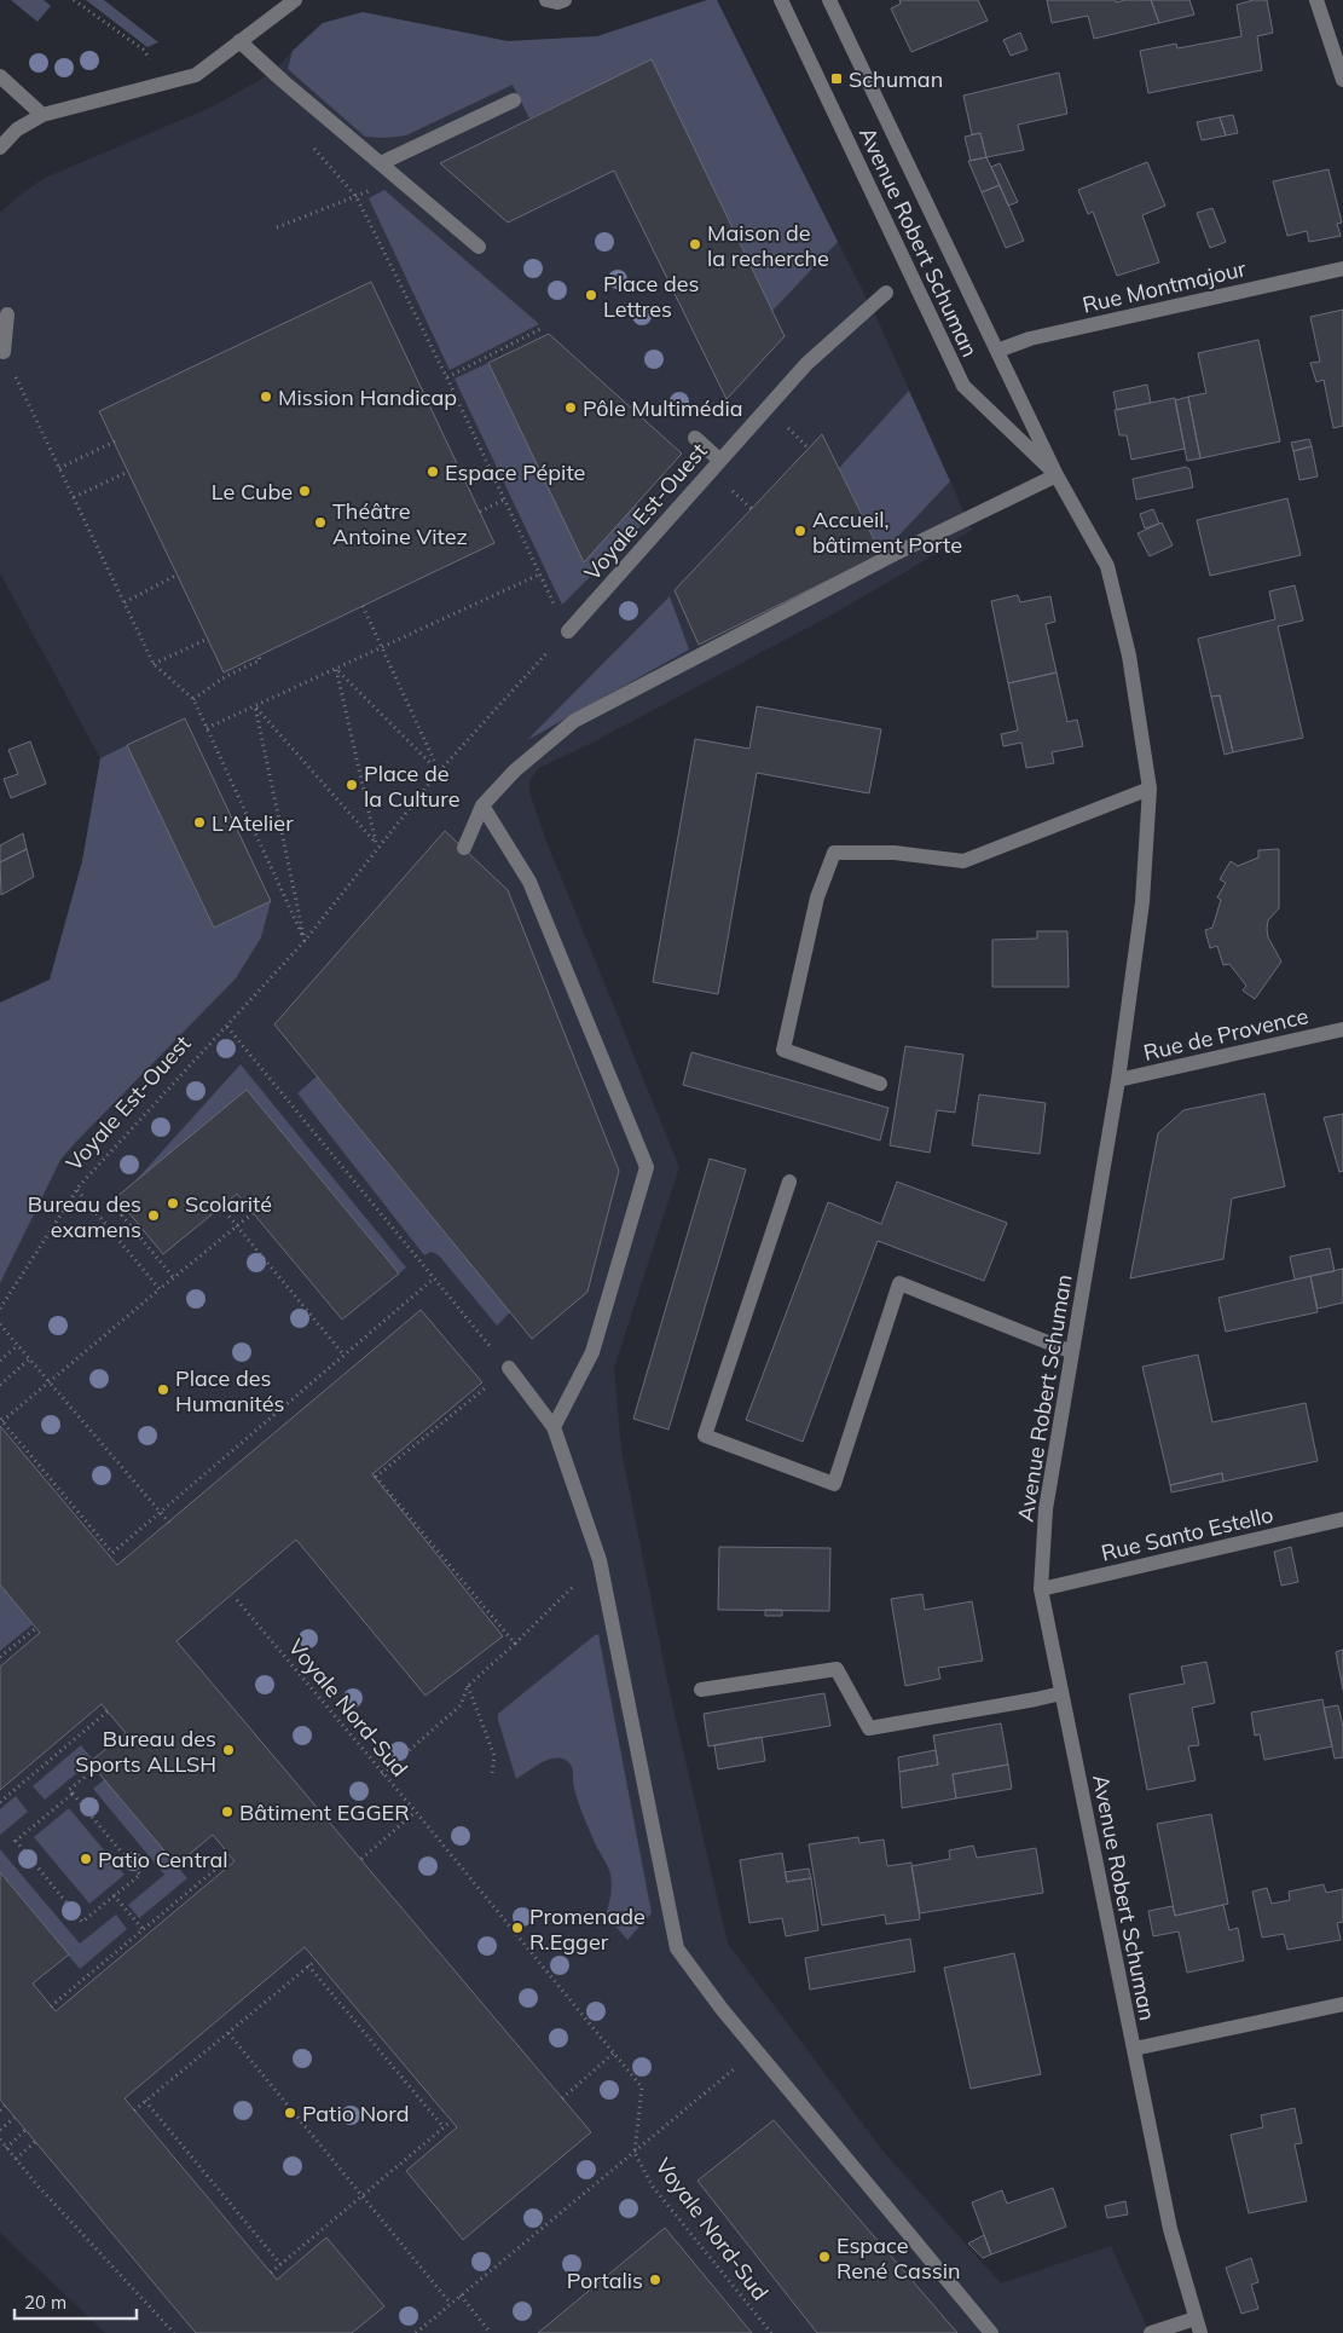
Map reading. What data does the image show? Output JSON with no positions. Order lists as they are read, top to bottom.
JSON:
{
  "streets": {
    "street": [
      "Avenue Robert Schuman",
      "Rue Montmajour",
      "Voyale Est-Ouest",
      "Rue de Provence",
      "Rue Santo Estello"
    ],
    "path": ["Voyale Nord-Sud"]
  },
  "crossings": [
    ["Avenue Robert Schuman", "Rue Montmajour"],
    ["Avenue Robert Schuman", "Rue de Provence"],
    ["Avenue Robert Schuman", "Rue Santo Estello"]
  ],
  "places": {
    "transit": ["Schuman"],
    "other": [
      "Maison de la recherche",
      "Place des Lettres",
      "Mission Handicap",
      "Pôle Multimédia",
      "Espace Pépite",
      "Le Cube",
      "Théâtre Antoine Vitez",
      "Accueil, bâtiment Porte",
      "Place de la Culture",
      "L'Atelier",
      "Scolarité",
      "Bureau des examens",
      "Place des Humanités",
      "Bureau des Sports ALLSH",
      "Bâtiment EGGER",
      "Patio Central",
      "Promenade R.Egger",
      "Patio Nord",
      "Espace René Cassin",
      "Portalis"
    ]
  },
  "scale_bar": "20 m"
}
